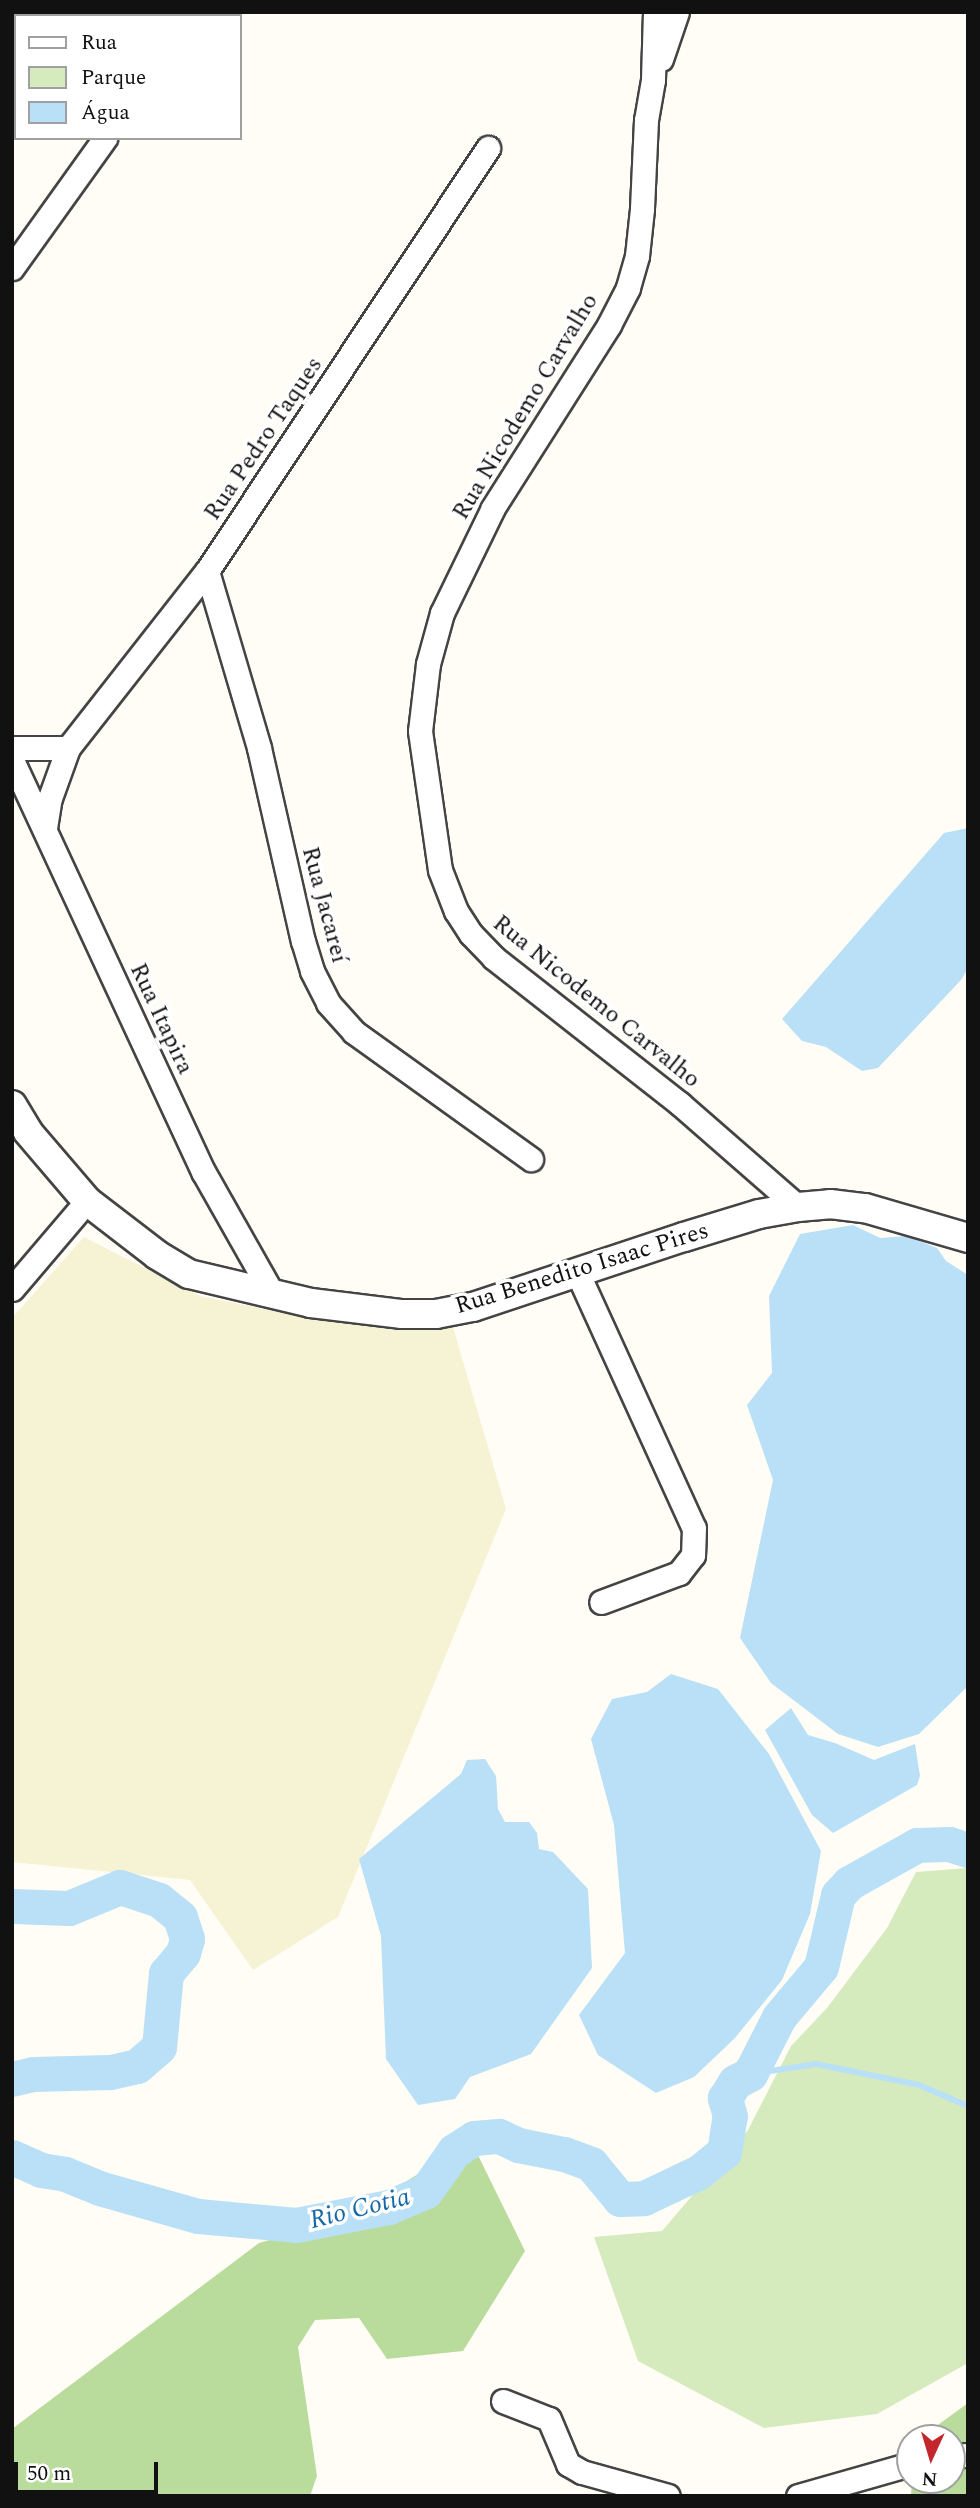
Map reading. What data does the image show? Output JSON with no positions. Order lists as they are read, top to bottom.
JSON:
{
  "streets": {
    "street": [
      "Rua Nicodemo Carvalho",
      "Rua Pedro Taques",
      "Rua Jacareí",
      "Rua Itapira",
      "Rua Benedito Isaac Pires"
    ]
  },
  "crossings": [
    ["Rua Nicodemo Carvalho", "Rua Benedito Isaac Pires"],
    ["Rua Pedro Taques", "Rua Jacareí"],
    ["Rua Pedro Taques", "Rua Itapira"],
    ["Rua Itapira", "Rua Benedito Isaac Pires"]
  ],
  "water": ["Rio Cotia"],
  "legend": ["Rua", "Parque", "Água"],
  "scale_bar": "50 m",
  "north": "bottom"
}
